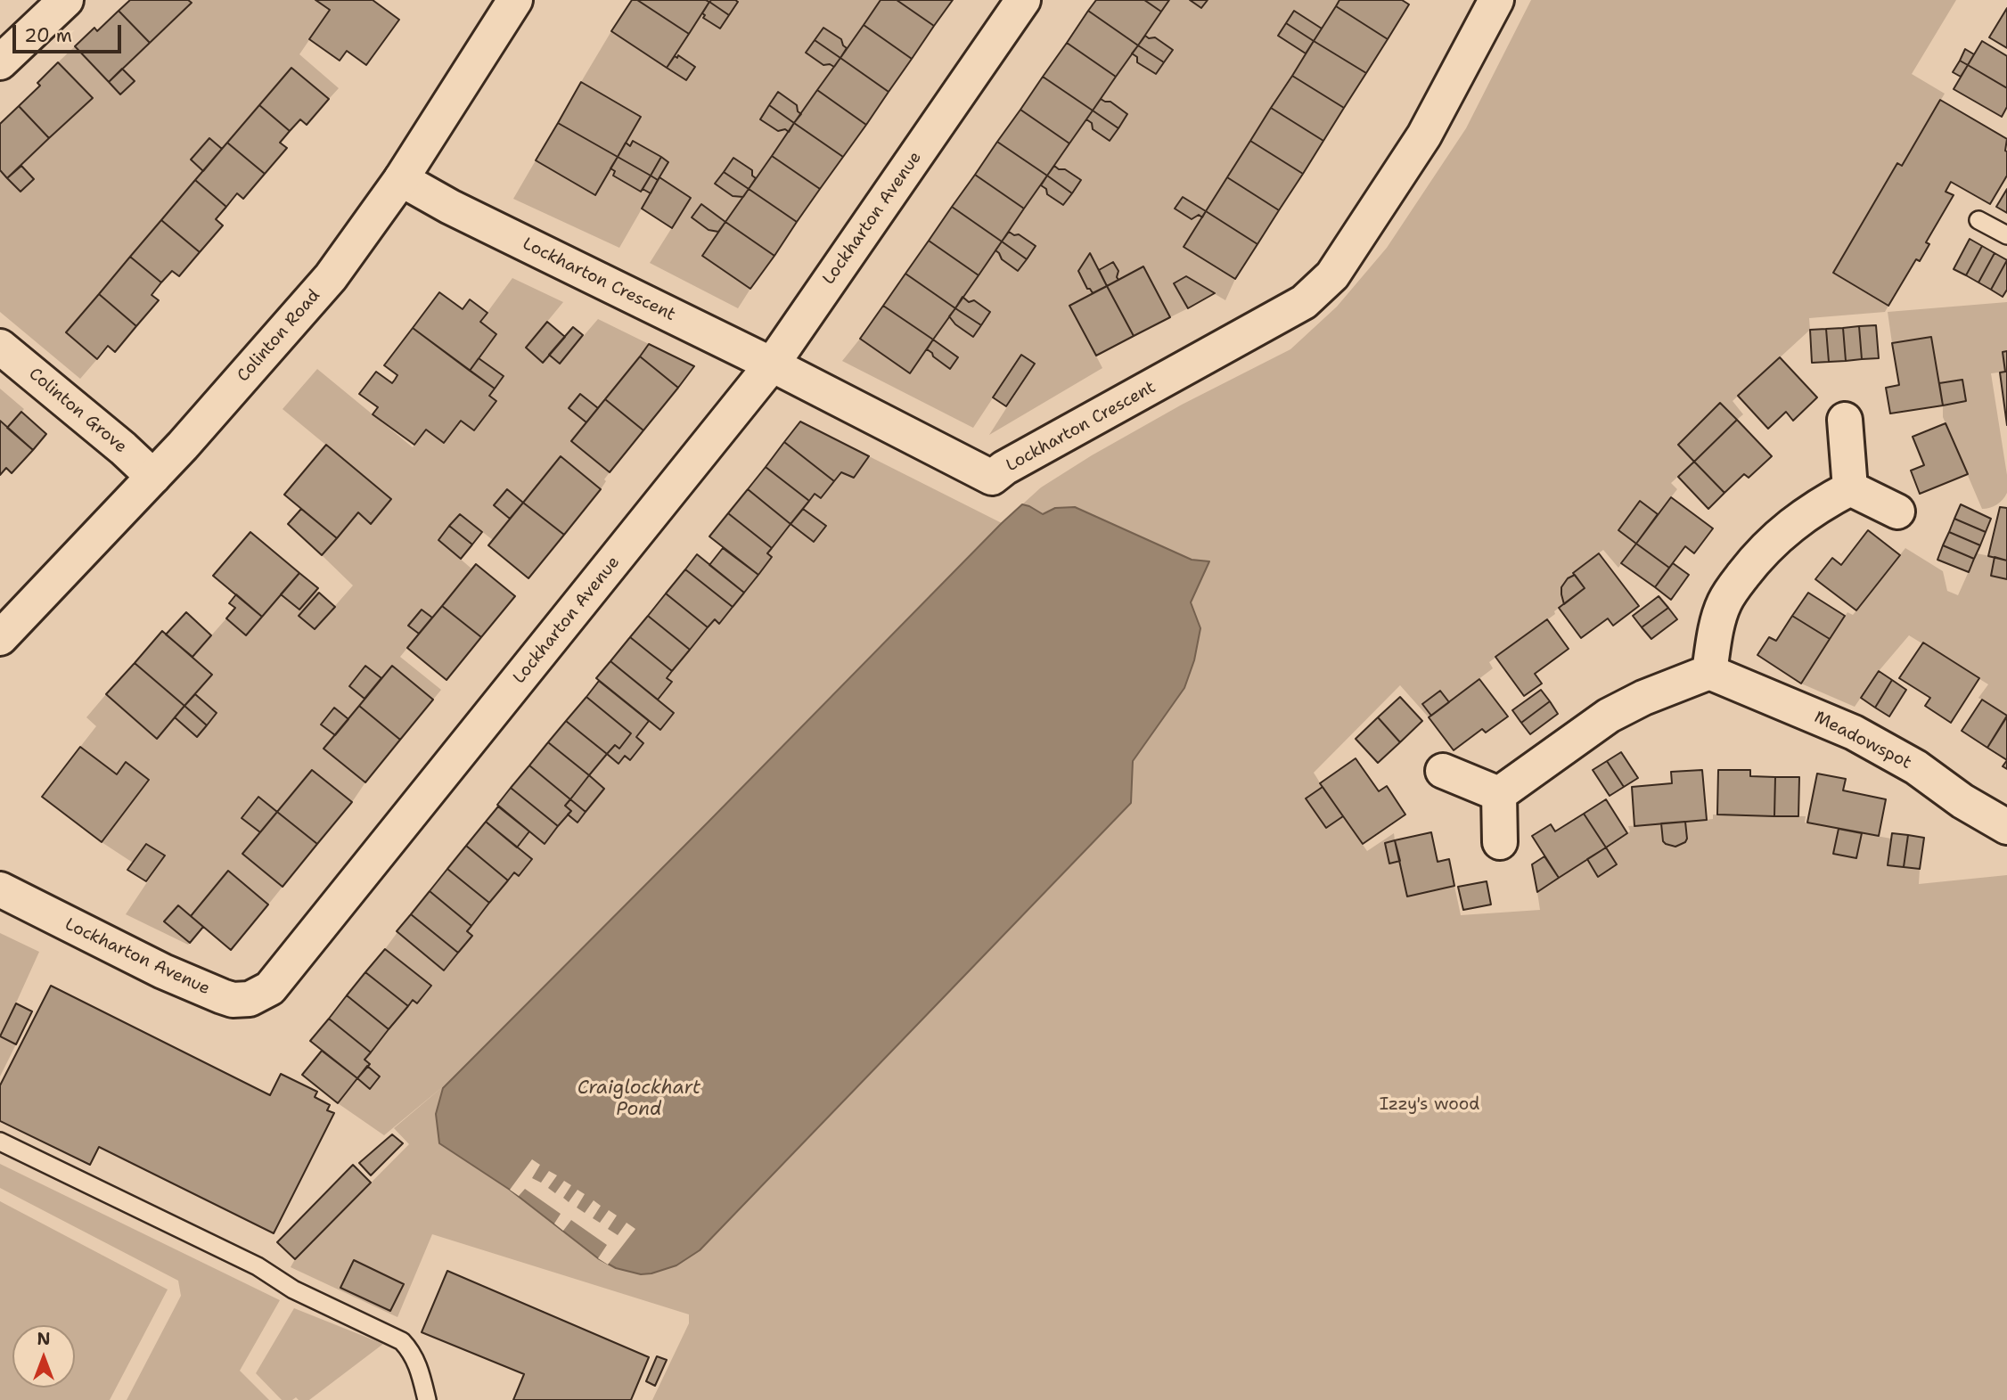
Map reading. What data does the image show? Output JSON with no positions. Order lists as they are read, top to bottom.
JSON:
{
  "streets": {
    "street": [
      "Lockharton Avenue",
      "Lockharton Crescent",
      "Colinton Road",
      "Colinton Grove",
      "Meadowspot"
    ]
  },
  "crossings": [
    ["Lockharton Avenue", "Lockharton Crescent"],
    ["Lockharton Crescent", "Colinton Road"],
    ["Colinton Road", "Colinton Grove"]
  ],
  "water": ["Craiglockhart Pond"],
  "parks": ["Izzy's wood"],
  "scale_bar": "20 m",
  "north": "top"
}
